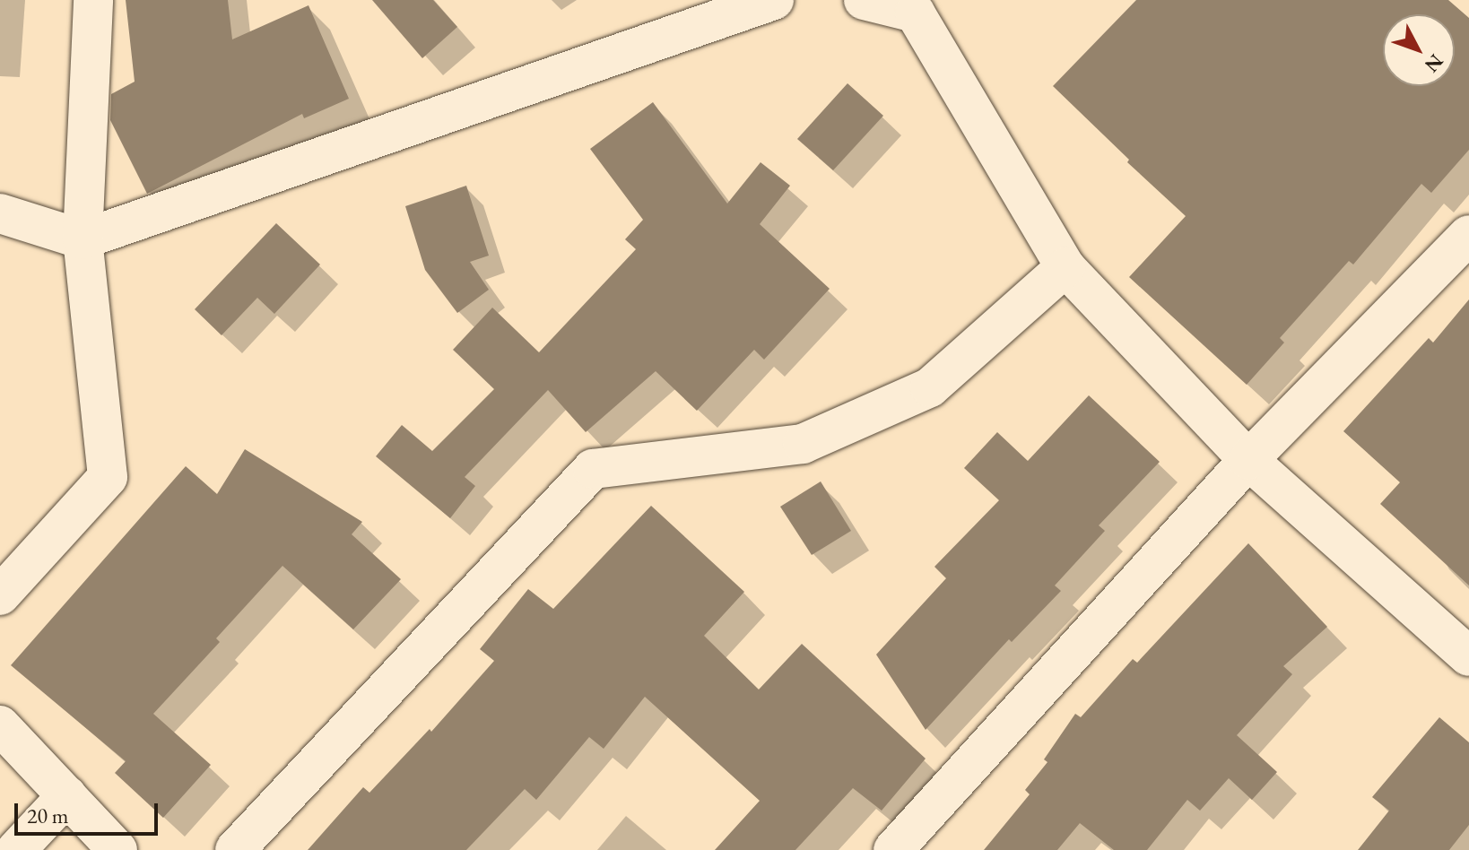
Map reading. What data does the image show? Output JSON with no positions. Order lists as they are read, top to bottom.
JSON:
{
  "scale_bar": "20 m",
  "north": "bottom right"
}
